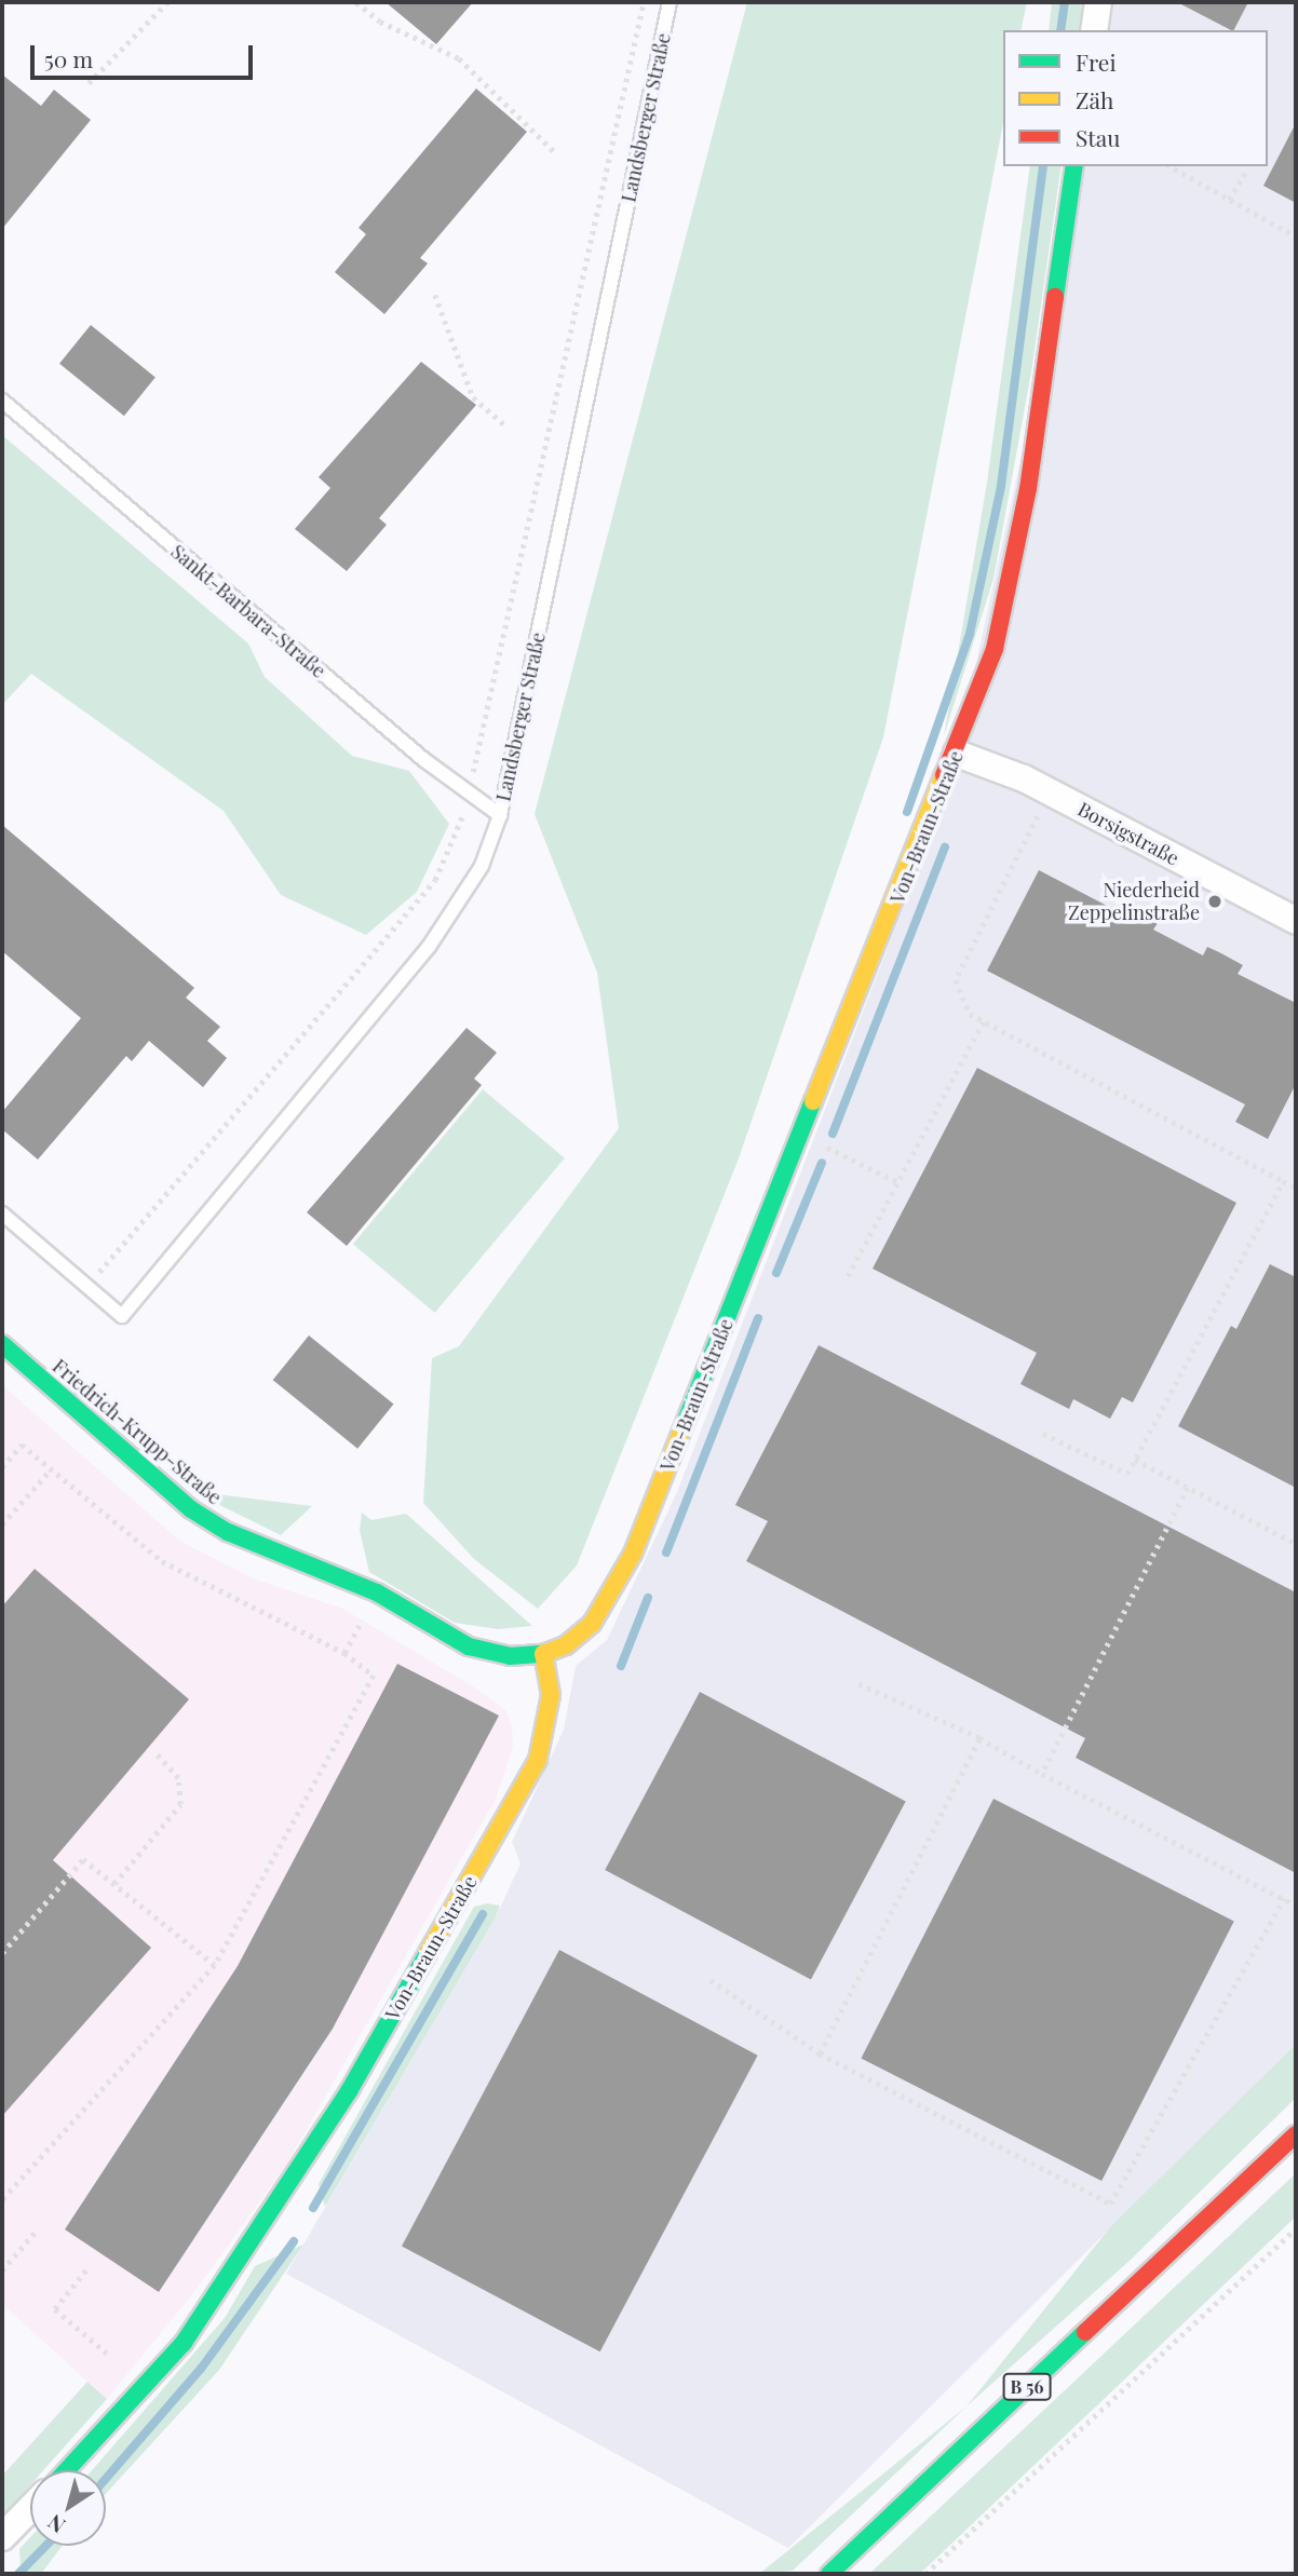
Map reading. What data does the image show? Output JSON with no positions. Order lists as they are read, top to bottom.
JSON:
{
  "streets": {
    "main road": ["Von-Braun-Straße", "Friedrich-Krupp-Straße", "B 56"],
    "street": ["Borsigstraße"],
    "lane": ["Landsberger Straße", "Sankt-Barbara-Straße"]
  },
  "crossings": [
    ["Landsberger Straße", "Sankt-Barbara-Straße"],
    ["Von-Braun-Straße", "Borsigstraße"],
    ["Von-Braun-Straße", "Friedrich-Krupp-Straße"]
  ],
  "places": ["Niederheid Zeppelinstraße"],
  "legend": ["Frei", "Zäh", "Stau"],
  "scale_bar": "50 m",
  "north": "bottom left"
}
